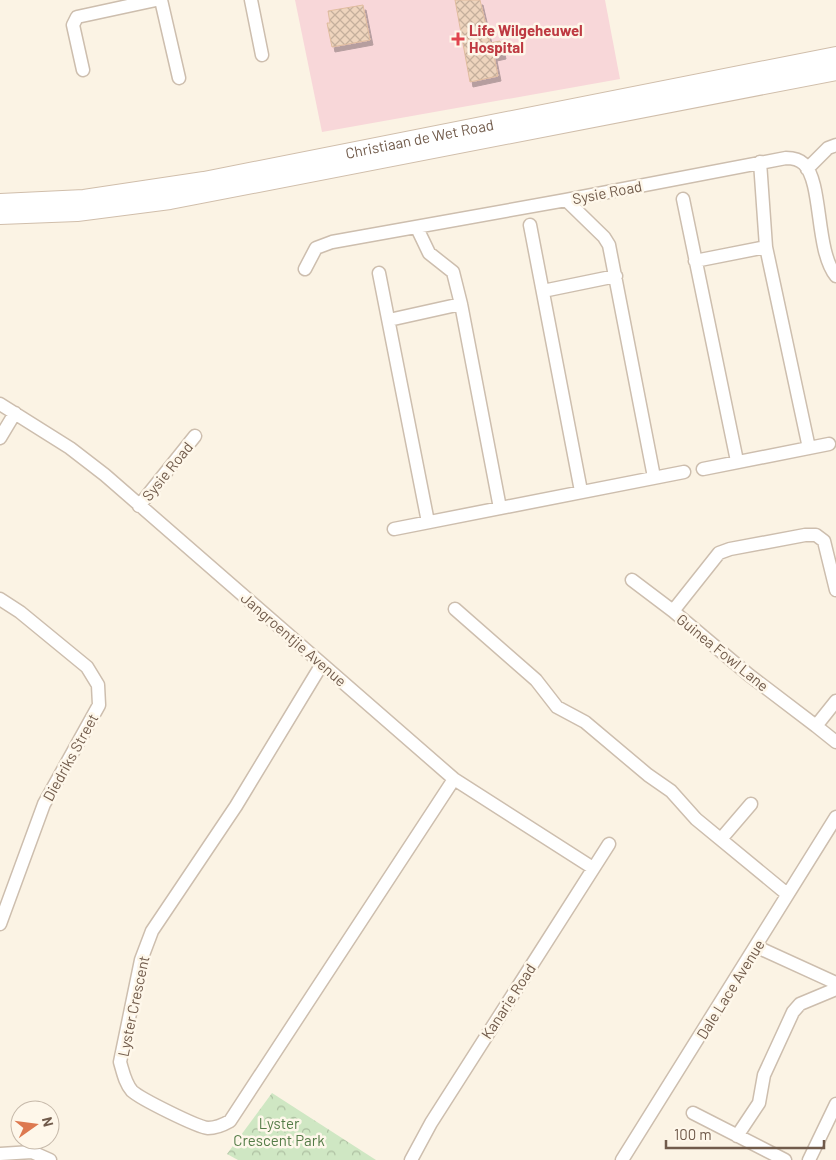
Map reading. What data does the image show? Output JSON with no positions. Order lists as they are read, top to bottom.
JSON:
{
  "streets": {
    "main road": ["Christiaan de Wet Road"],
    "street": [
      "Sysie Road",
      "Jangroentjie Avenue",
      "Guinea Fowl Lane",
      "Diedriks Street",
      "Dale Lace Avenue",
      "Kanarie Road",
      "Lyster Crescent"
    ]
  },
  "crossings": [
    ["Sysie Road", "Jangroentjie Avenue"],
    ["Jangroentjie Avenue", "Kanarie Road"],
    ["Jangroentjie Avenue", "Lyster Crescent"]
  ],
  "parks": ["Lyster Crescent Park"],
  "places": {
    "health": ["Life Wilgeheuwel Hospital"]
  },
  "scale_bar": "100 m",
  "north": "right"
}
